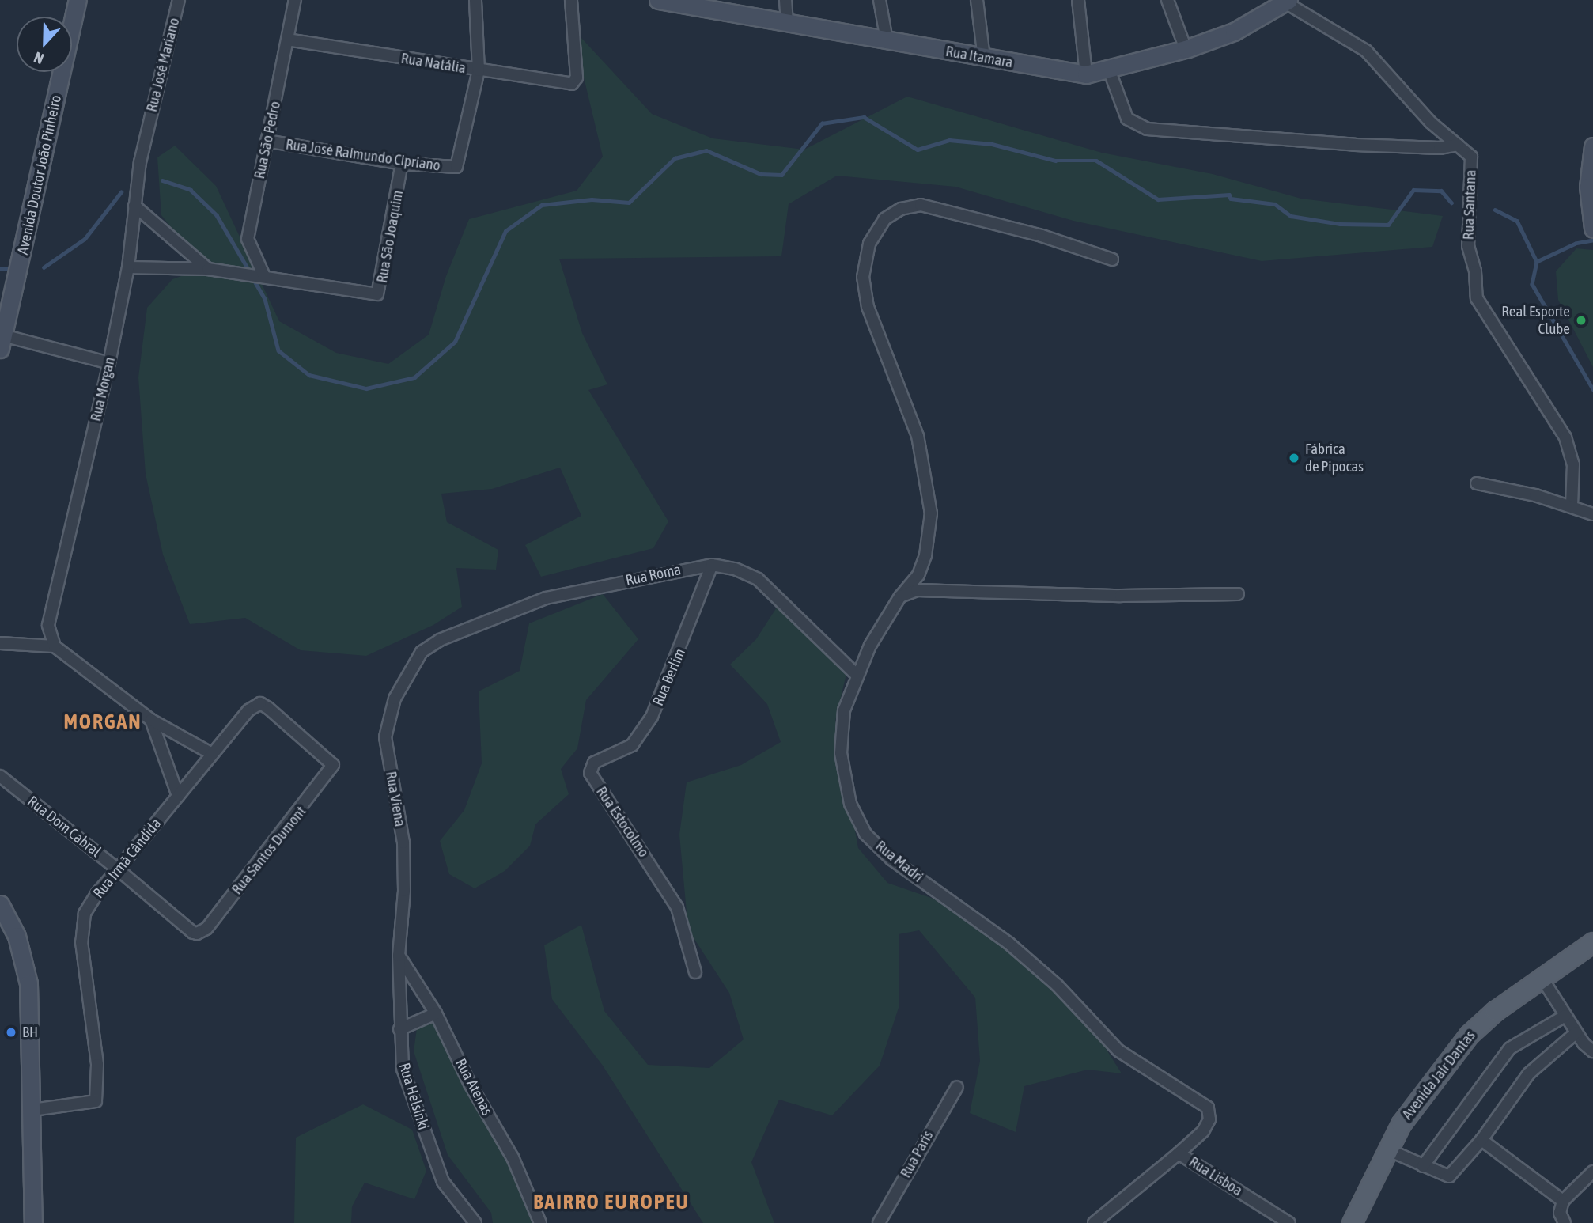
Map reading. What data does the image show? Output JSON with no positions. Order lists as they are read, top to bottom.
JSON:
{
  "streets": {
    "main road": ["Avenida Jair Dantas"],
    "street": [
      "Rua Itamara",
      "Rua Natália",
      "Rua José Mariano",
      "Rua São Pedro",
      "Rua José Raimundo Cipriano",
      "Avenida Doutor João Pinheiro",
      "Rua Santana",
      "Rua São Joaquim",
      "Rua Morgan",
      "Rua Roma",
      "Rua Berlim",
      "Rua Viena",
      "Rua Estocolmo",
      "Rua Dom Cabral",
      "Rua Santos Dumont",
      "Rua Irmã Cândida",
      "Rua Madri",
      "Rua Atenas",
      "Rua Helsinki",
      "Rua Paris",
      "Rua Lisboa"
    ]
  },
  "crossings": [
    ["Rua Itamara", "Rua Santana"],
    ["Rua Natália", "Rua São Pedro"],
    ["Rua Natália", "Rua José Raimundo Cipriano"],
    ["Rua José Mariano", "Rua Morgan"],
    ["Rua São Pedro", "Rua José Raimundo Cipriano"],
    ["Rua São Pedro", "Rua São Joaquim"],
    ["Rua José Raimundo Cipriano", "Rua São Joaquim"],
    ["Rua Roma", "Rua Berlim"],
    ["Rua Roma", "Rua Viena"],
    ["Rua Roma", "Rua Madri"],
    ["Rua Berlim", "Rua Estocolmo"],
    ["Rua Viena", "Rua Atenas"],
    ["Rua Viena", "Rua Helsinki"],
    ["Rua Dom Cabral", "Rua Santos Dumont"],
    ["Rua Dom Cabral", "Rua Irmã Cândida"],
    ["Rua Santos Dumont", "Rua Irmã Cândida"],
    ["Rua Madri", "Rua Lisboa"],
    ["Rua Atenas", "Rua Helsinki"]
  ],
  "districts": ["MORGAN", "BAIRRO EUROPEU"],
  "places": ["Real Esporte Clube", "Fábrica de Pipocas", "BH"],
  "north": "bottom"
}
